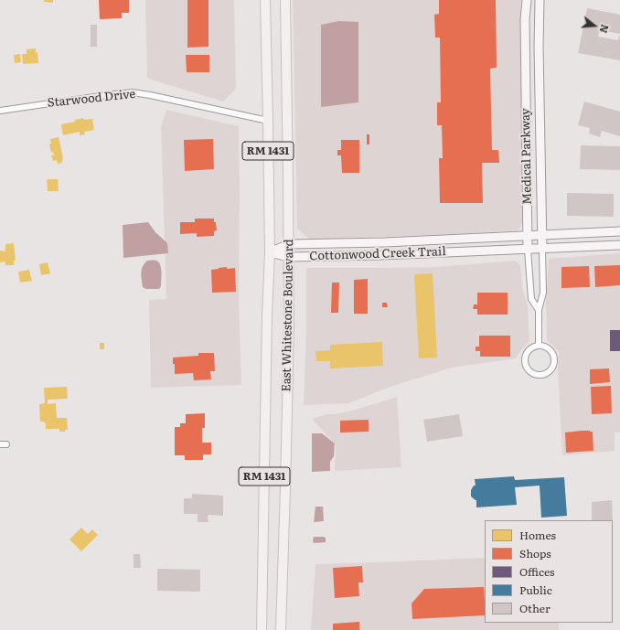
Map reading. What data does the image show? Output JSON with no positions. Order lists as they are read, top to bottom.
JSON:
{
  "streets": {
    "main road": ["RM 1431", "East Whitestone Boulevard"],
    "street": ["Starwood Drive", "Medical Parkway", "Cottonwood Creek Trail"]
  },
  "crossings": [
    ["Starwood Drive", "East Whitestone Boulevard"],
    ["Medical Parkway", "Cottonwood Creek Trail"],
    ["Cottonwood Creek Trail", "East Whitestone Boulevard"]
  ],
  "legend": [
    "Homes",
    "Shops",
    "Offices",
    "Public",
    "Other"
  ],
  "north": "right"
}
